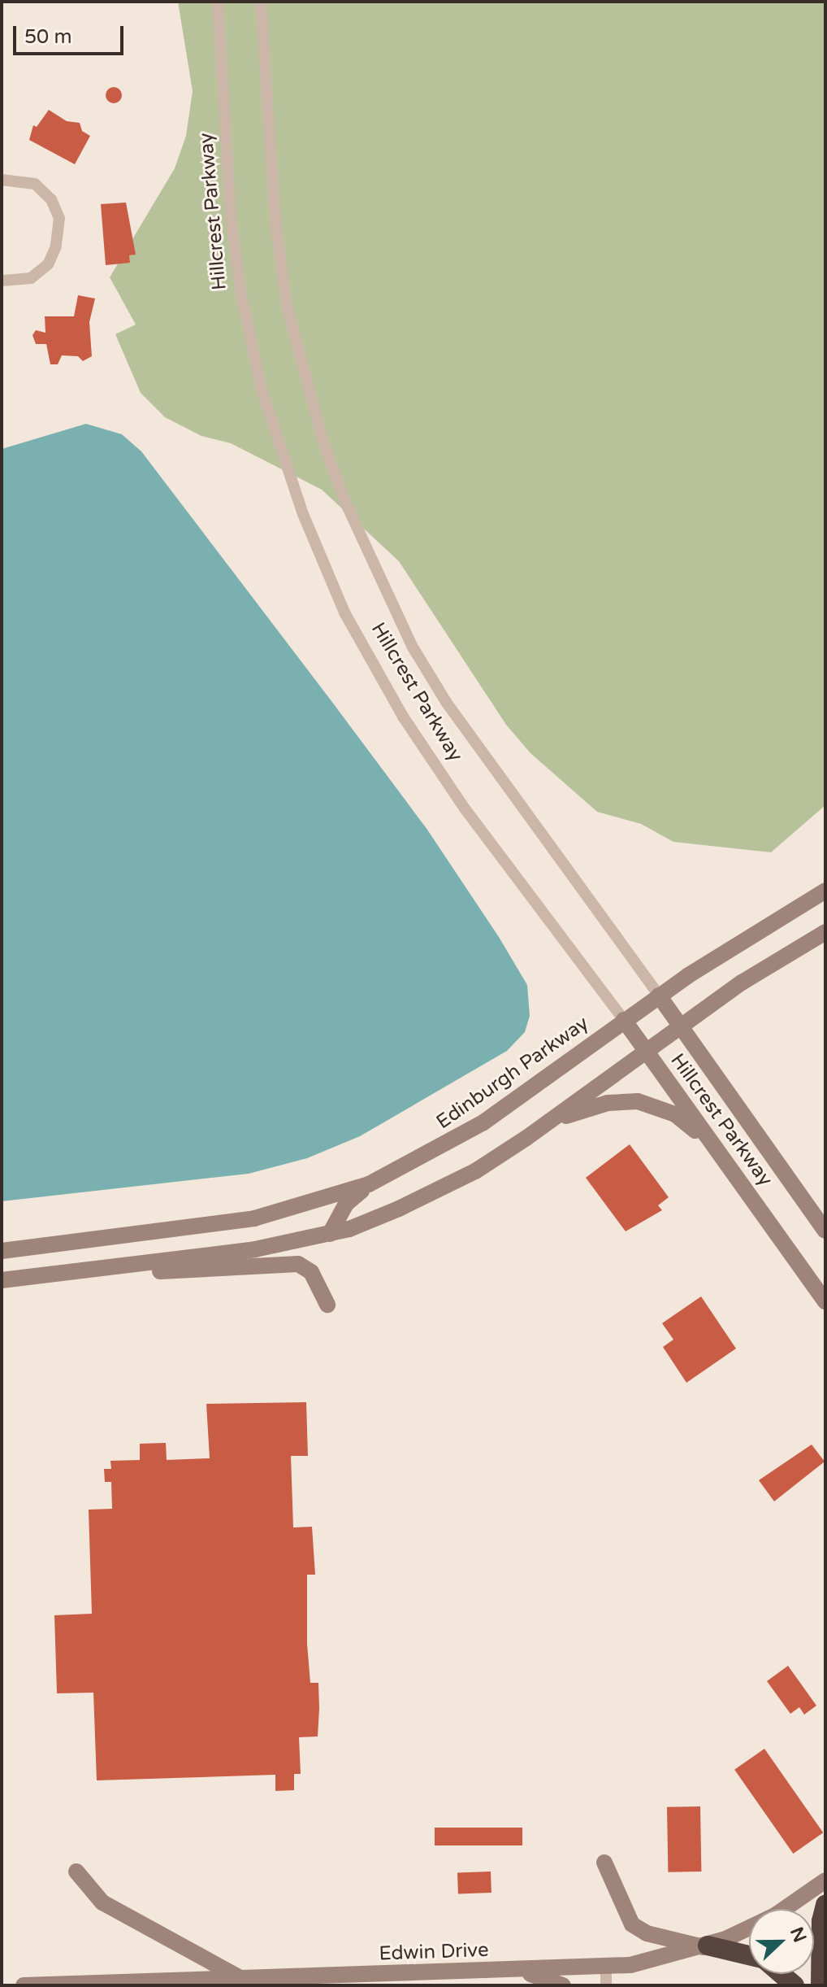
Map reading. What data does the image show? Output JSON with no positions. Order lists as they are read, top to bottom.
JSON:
{
  "streets": {
    "main road": ["Hillcrest Parkway", "Edinburgh Parkway", "Edwin Drive"]
  },
  "crossings": [
    ["Hillcrest Parkway", "Edinburgh Parkway"]
  ],
  "scale_bar": "50 m",
  "north": "right"
}
